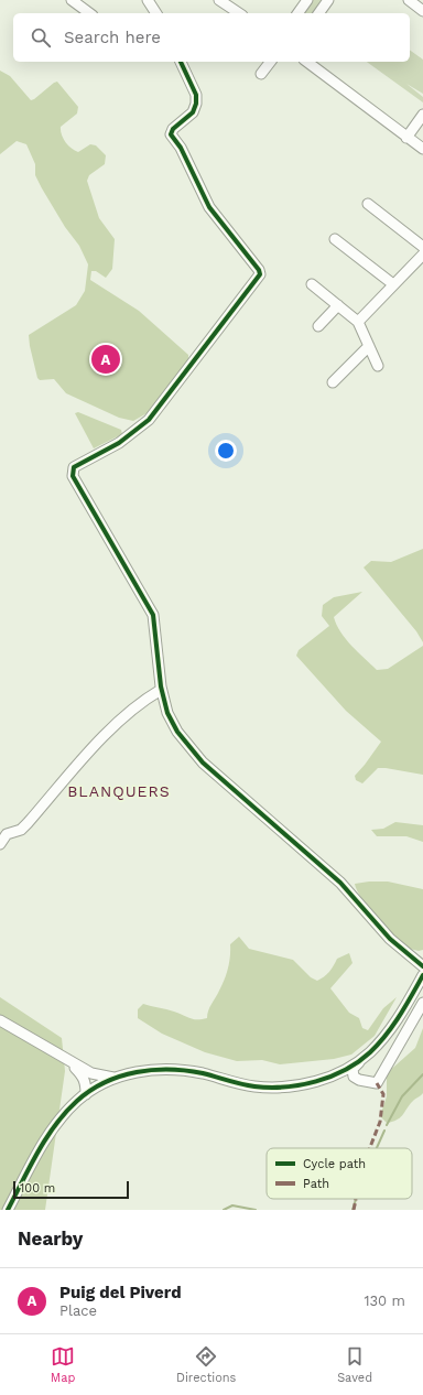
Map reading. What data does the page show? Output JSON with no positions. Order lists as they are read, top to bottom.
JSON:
{
  "districts": ["BLANQUERS"],
  "legend": ["Cycle path", "Path"],
  "scale_bar": "100 m",
  "page": {
    "search": "Search here",
    "pins": "A",
    "scale": "100 m",
    "heading": "Nearby",
    "list": [
      {
        "mark": "A",
        "name": "Puig del Piverd",
        "note": "Place",
        "value": "130 m"
      }
    ],
    "nav": ["Map", "Directions", "Saved"]
  }
}
